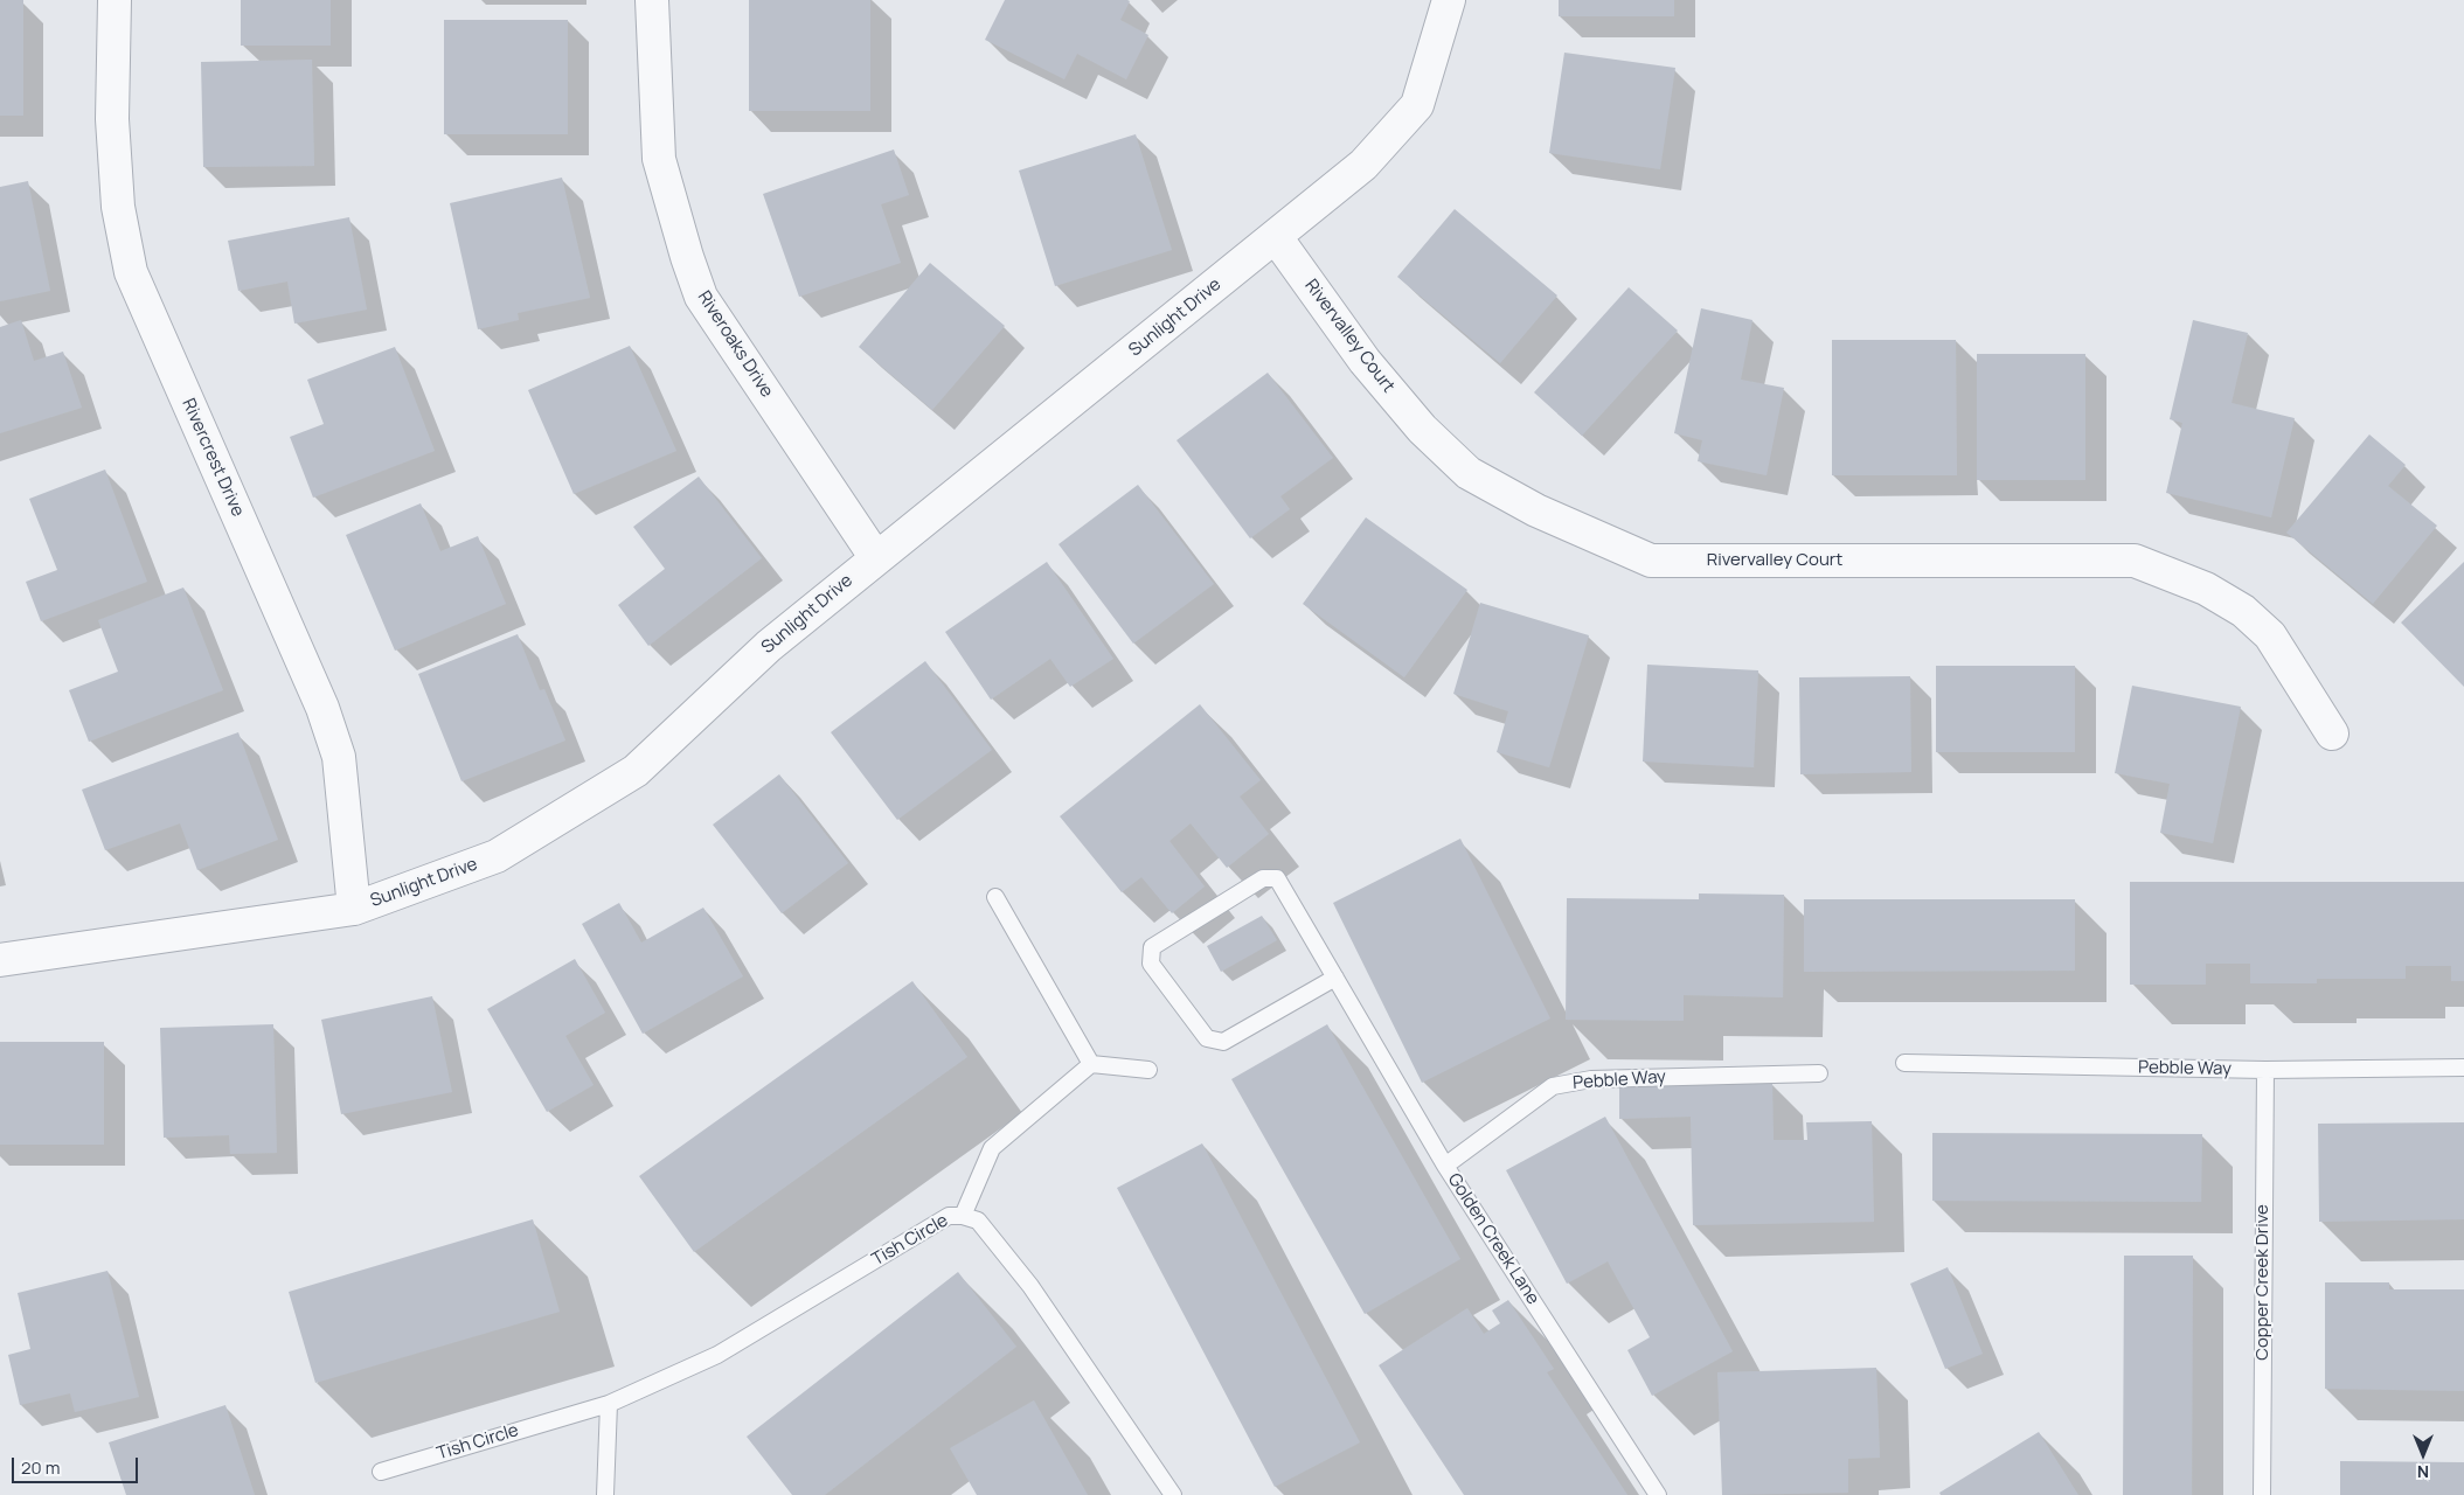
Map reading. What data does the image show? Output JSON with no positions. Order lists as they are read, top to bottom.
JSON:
{
  "streets": {
    "street": [
      "Sunlight Drive",
      "Rivervalley Court",
      "Riveroaks Drive",
      "Rivercrest Drive"
    ],
    "lane": [
      "Pebble Way",
      "Golden Creek Lane",
      "Tish Circle",
      "Copper Creek Drive"
    ]
  },
  "crossings": [
    ["Sunlight Drive", "Rivervalley Court"],
    ["Sunlight Drive", "Riveroaks Drive"],
    ["Sunlight Drive", "Rivercrest Drive"],
    ["Pebble Way", "Golden Creek Lane"],
    ["Pebble Way", "Copper Creek Drive"]
  ],
  "scale_bar": "20 m",
  "north": "bottom"
}
